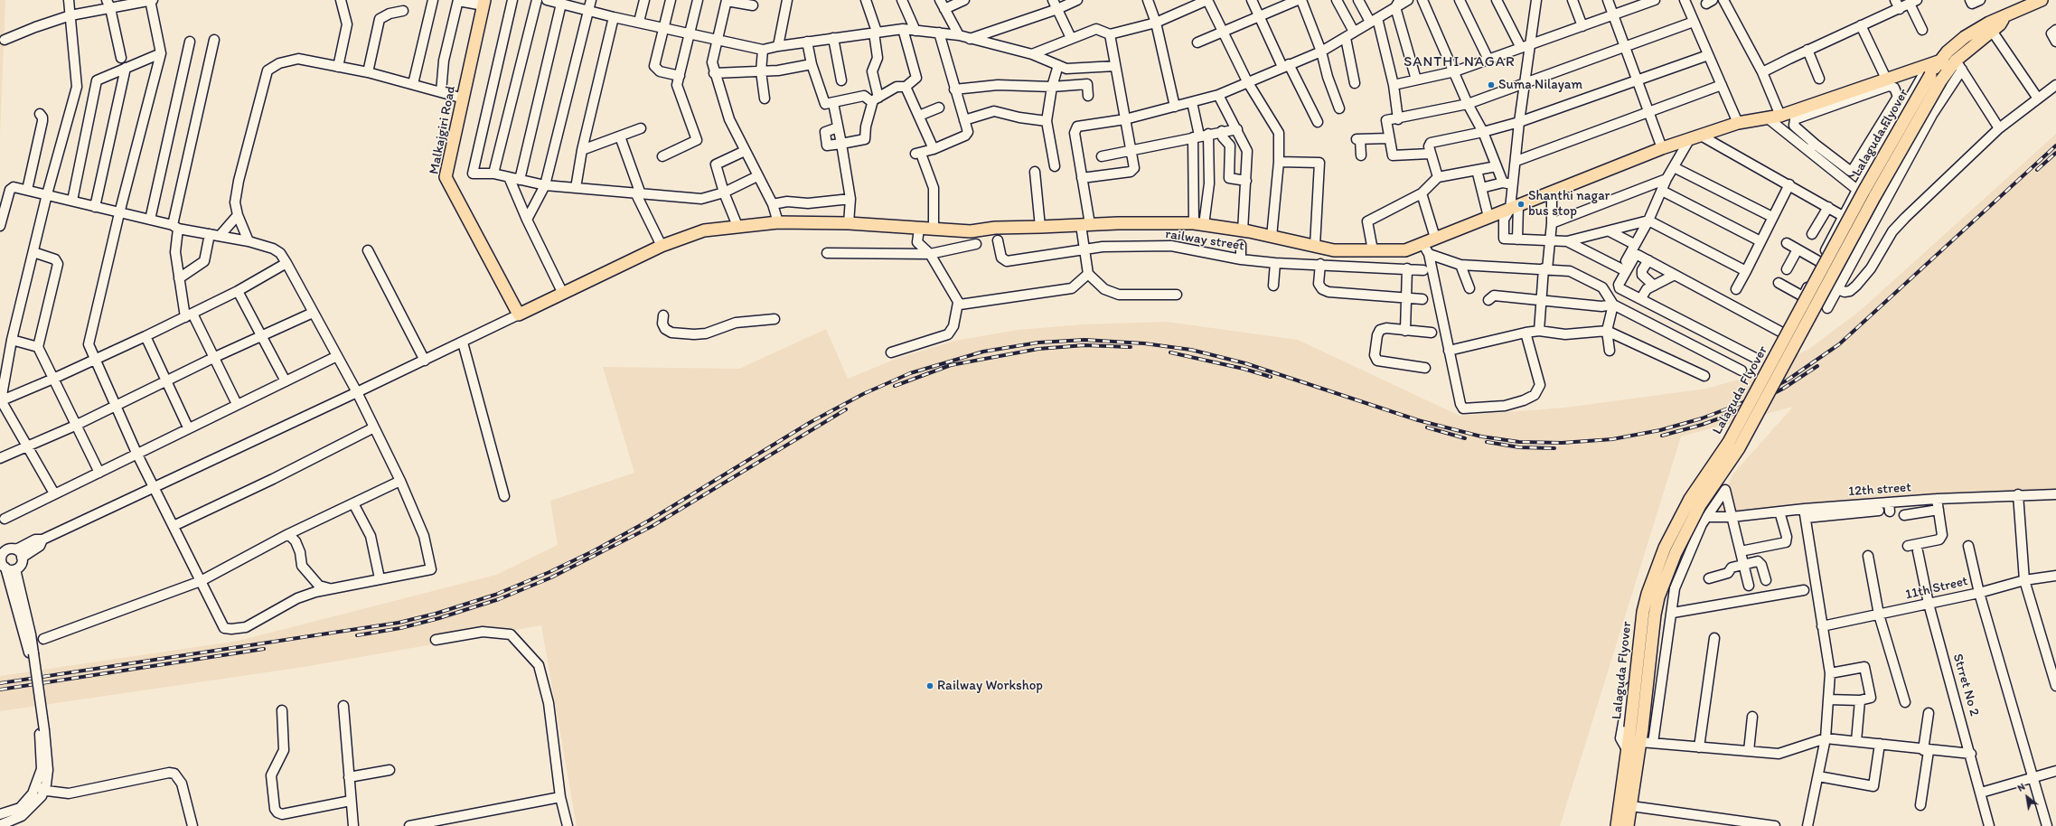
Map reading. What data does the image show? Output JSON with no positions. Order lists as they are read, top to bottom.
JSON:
{
  "streets": {
    "main road": ["Malkajgiri Road", "Lalaguda Flyover"],
    "street": [
      "railway street",
      "12th street",
      "11th Street",
      "Strret No 2"
    ]
  },
  "crossings": [
    ["11th Street", "Strret No 2"]
  ],
  "districts": ["SANTHI NAGAR"],
  "places": ["Suma Nilayam", "Shanthi nagar bus stop", "Railway Workshop"],
  "north": "top left"
}
